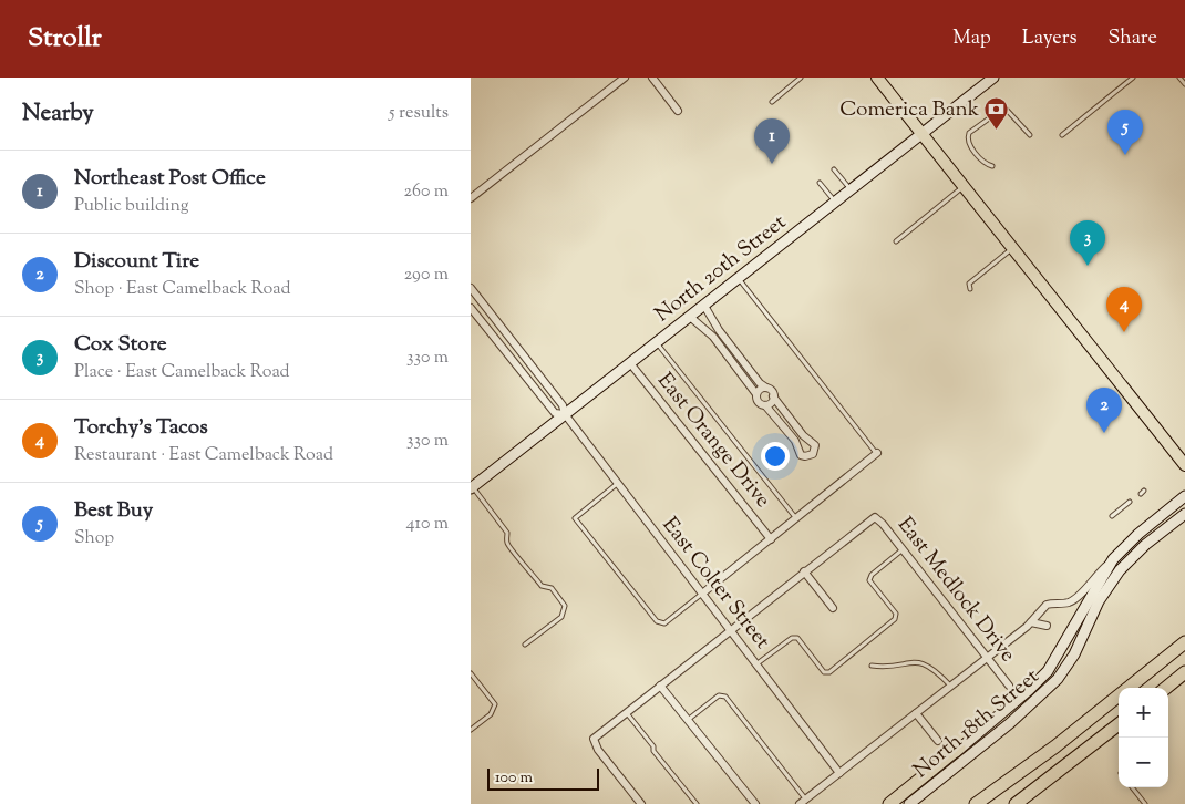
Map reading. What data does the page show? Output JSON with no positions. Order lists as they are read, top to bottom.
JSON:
{
  "streets": {
    "main road": ["North 20th Street", "North 18th Street"],
    "street": ["East Orange Drive", "East Colter Street", "East Medlock Drive"]
  },
  "crossings": [
    ["North 20th Street", "East Orange Drive"],
    ["North 20th Street", "East Colter Street"],
    ["East Colter Street", "North 18th Street"],
    ["East Medlock Drive", "North 18th Street"]
  ],
  "places": {
    "bank": ["Comerica Bank"]
  },
  "scale_bar": "100 m",
  "page": {
    "header": "Strollr",
    "nav": ["Map", "Layers", "Share"],
    "heading": ["Nearby", "5 results"],
    "pins": [
      "5",
      "1",
      "3",
      "4",
      "2"
    ],
    "list": [
      {
        "mark": "1",
        "name": "Northeast Post Office",
        "note": "Public building",
        "value": "260 m"
      },
      {
        "mark": "2",
        "name": "Discount Tire",
        "note": "Shop · East Camelback Road",
        "value": "290 m"
      },
      {
        "mark": "3",
        "name": "Cox Store",
        "note": "Place · East Camelback Road",
        "value": "330 m"
      },
      {
        "mark": "4",
        "name": "Torchy’s Tacos",
        "note": "Restaurant · East Camelback Road",
        "value": "330 m"
      },
      {
        "mark": "5",
        "name": "Best Buy",
        "note": "Shop",
        "value": "410 m"
      }
    ],
    "map_buttons": ["+", "−"],
    "scale": "100 m"
  }
}
